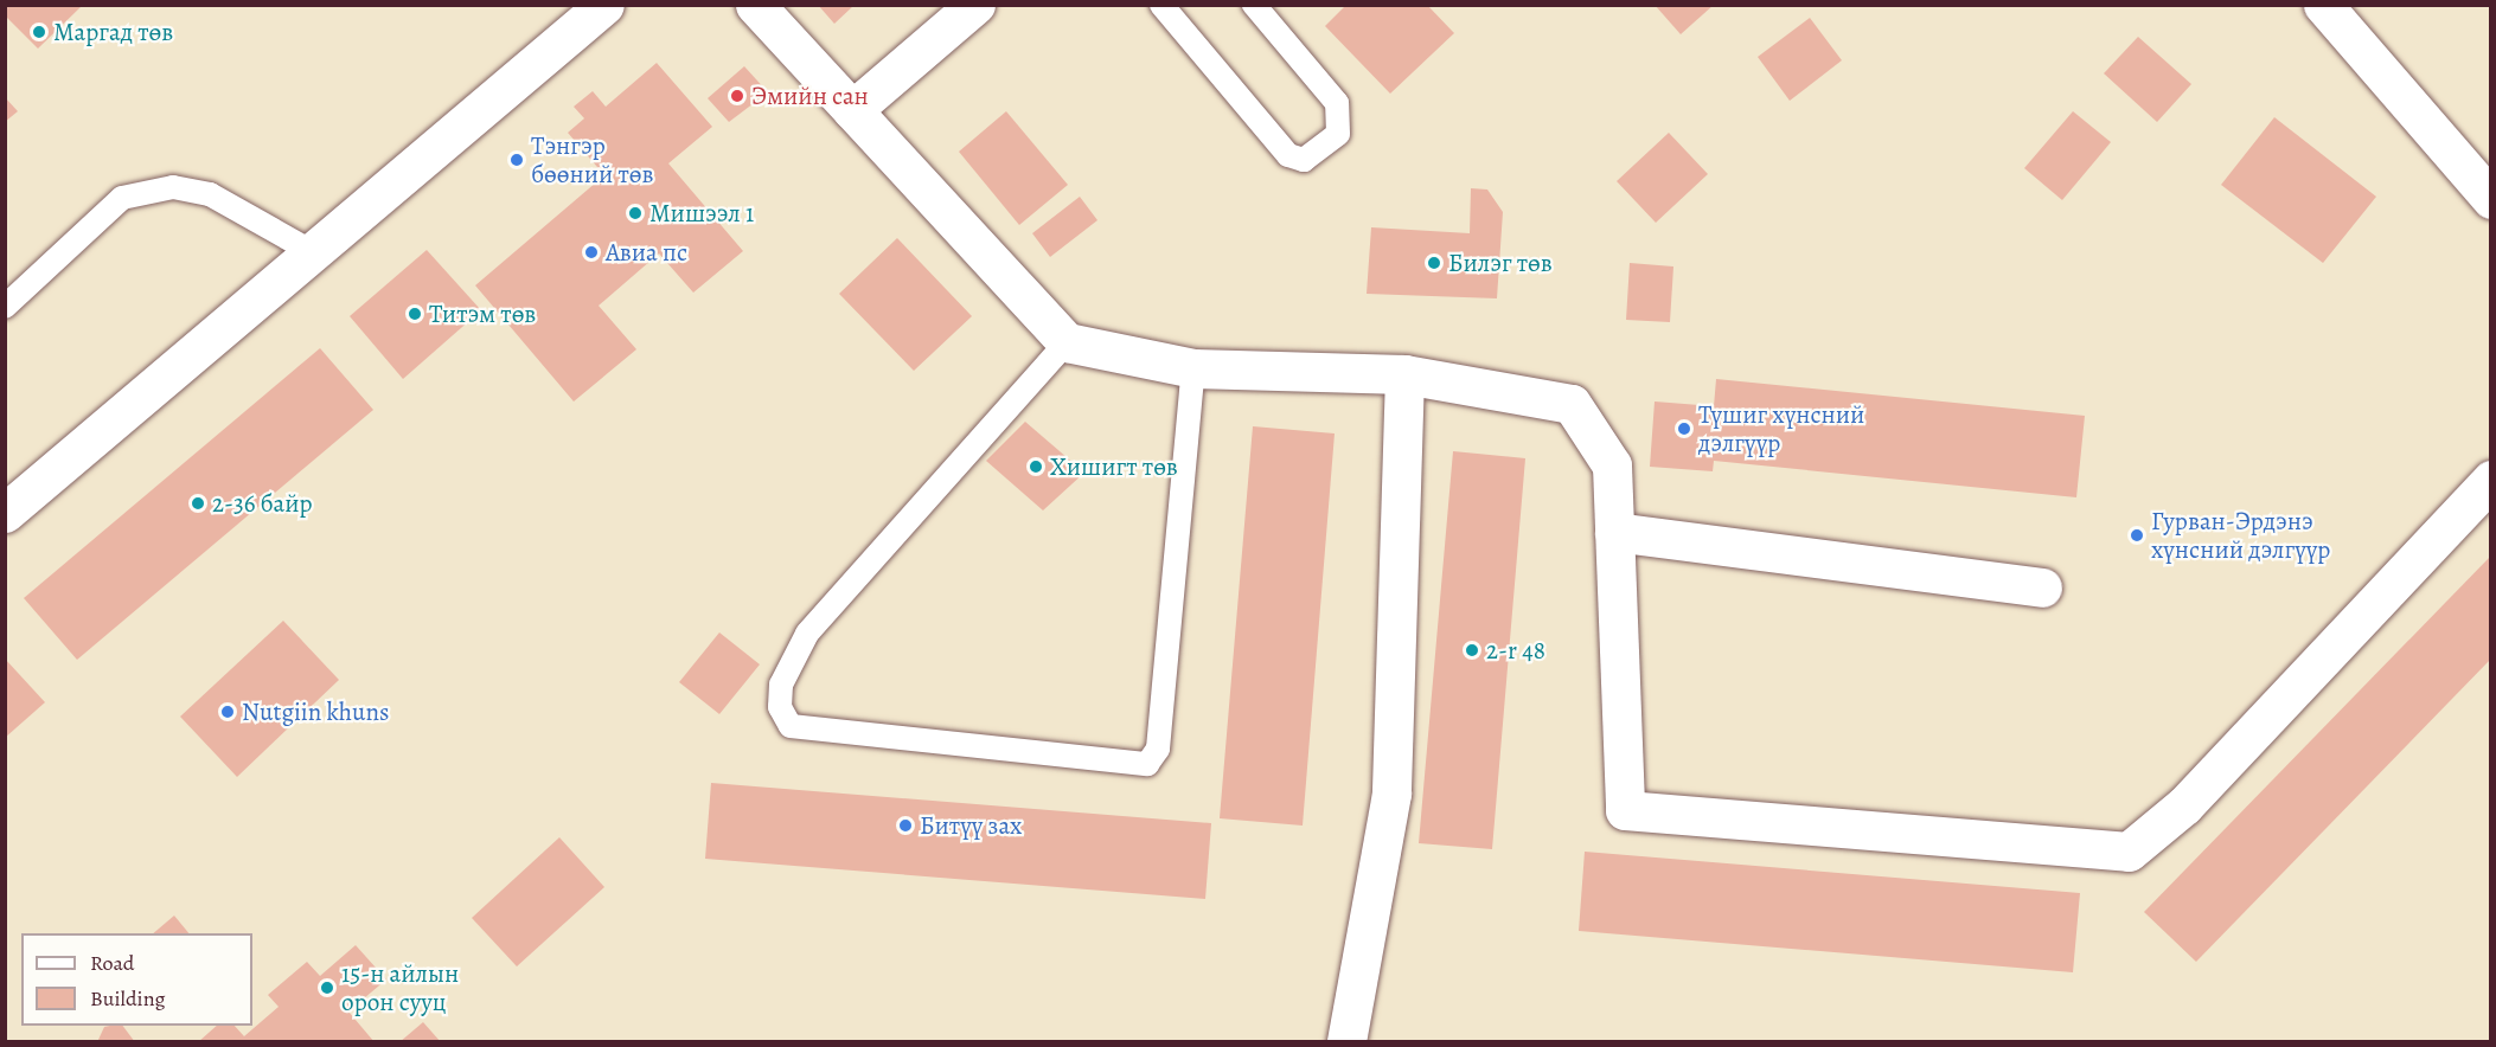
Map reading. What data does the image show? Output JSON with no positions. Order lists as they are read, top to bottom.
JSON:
{
  "places": [
    "Маргад төв",
    "Эмийн сан",
    "Тэнгэр бөөний төв",
    "Мишээл 1",
    "Авиа пс",
    "Билэг төв",
    "Титэм төв",
    "Түшиг хүнсний дэлгүүр",
    "Хишигт төв",
    "2-36 байр",
    "Гурван-Эрдэнэ хүнсний дэлгүүр",
    "2-r 48",
    "Nutgiin khuns",
    "Битүү зах",
    "15-н айлын орон сууц"
  ],
  "legend": ["Road", "Building"]
}
